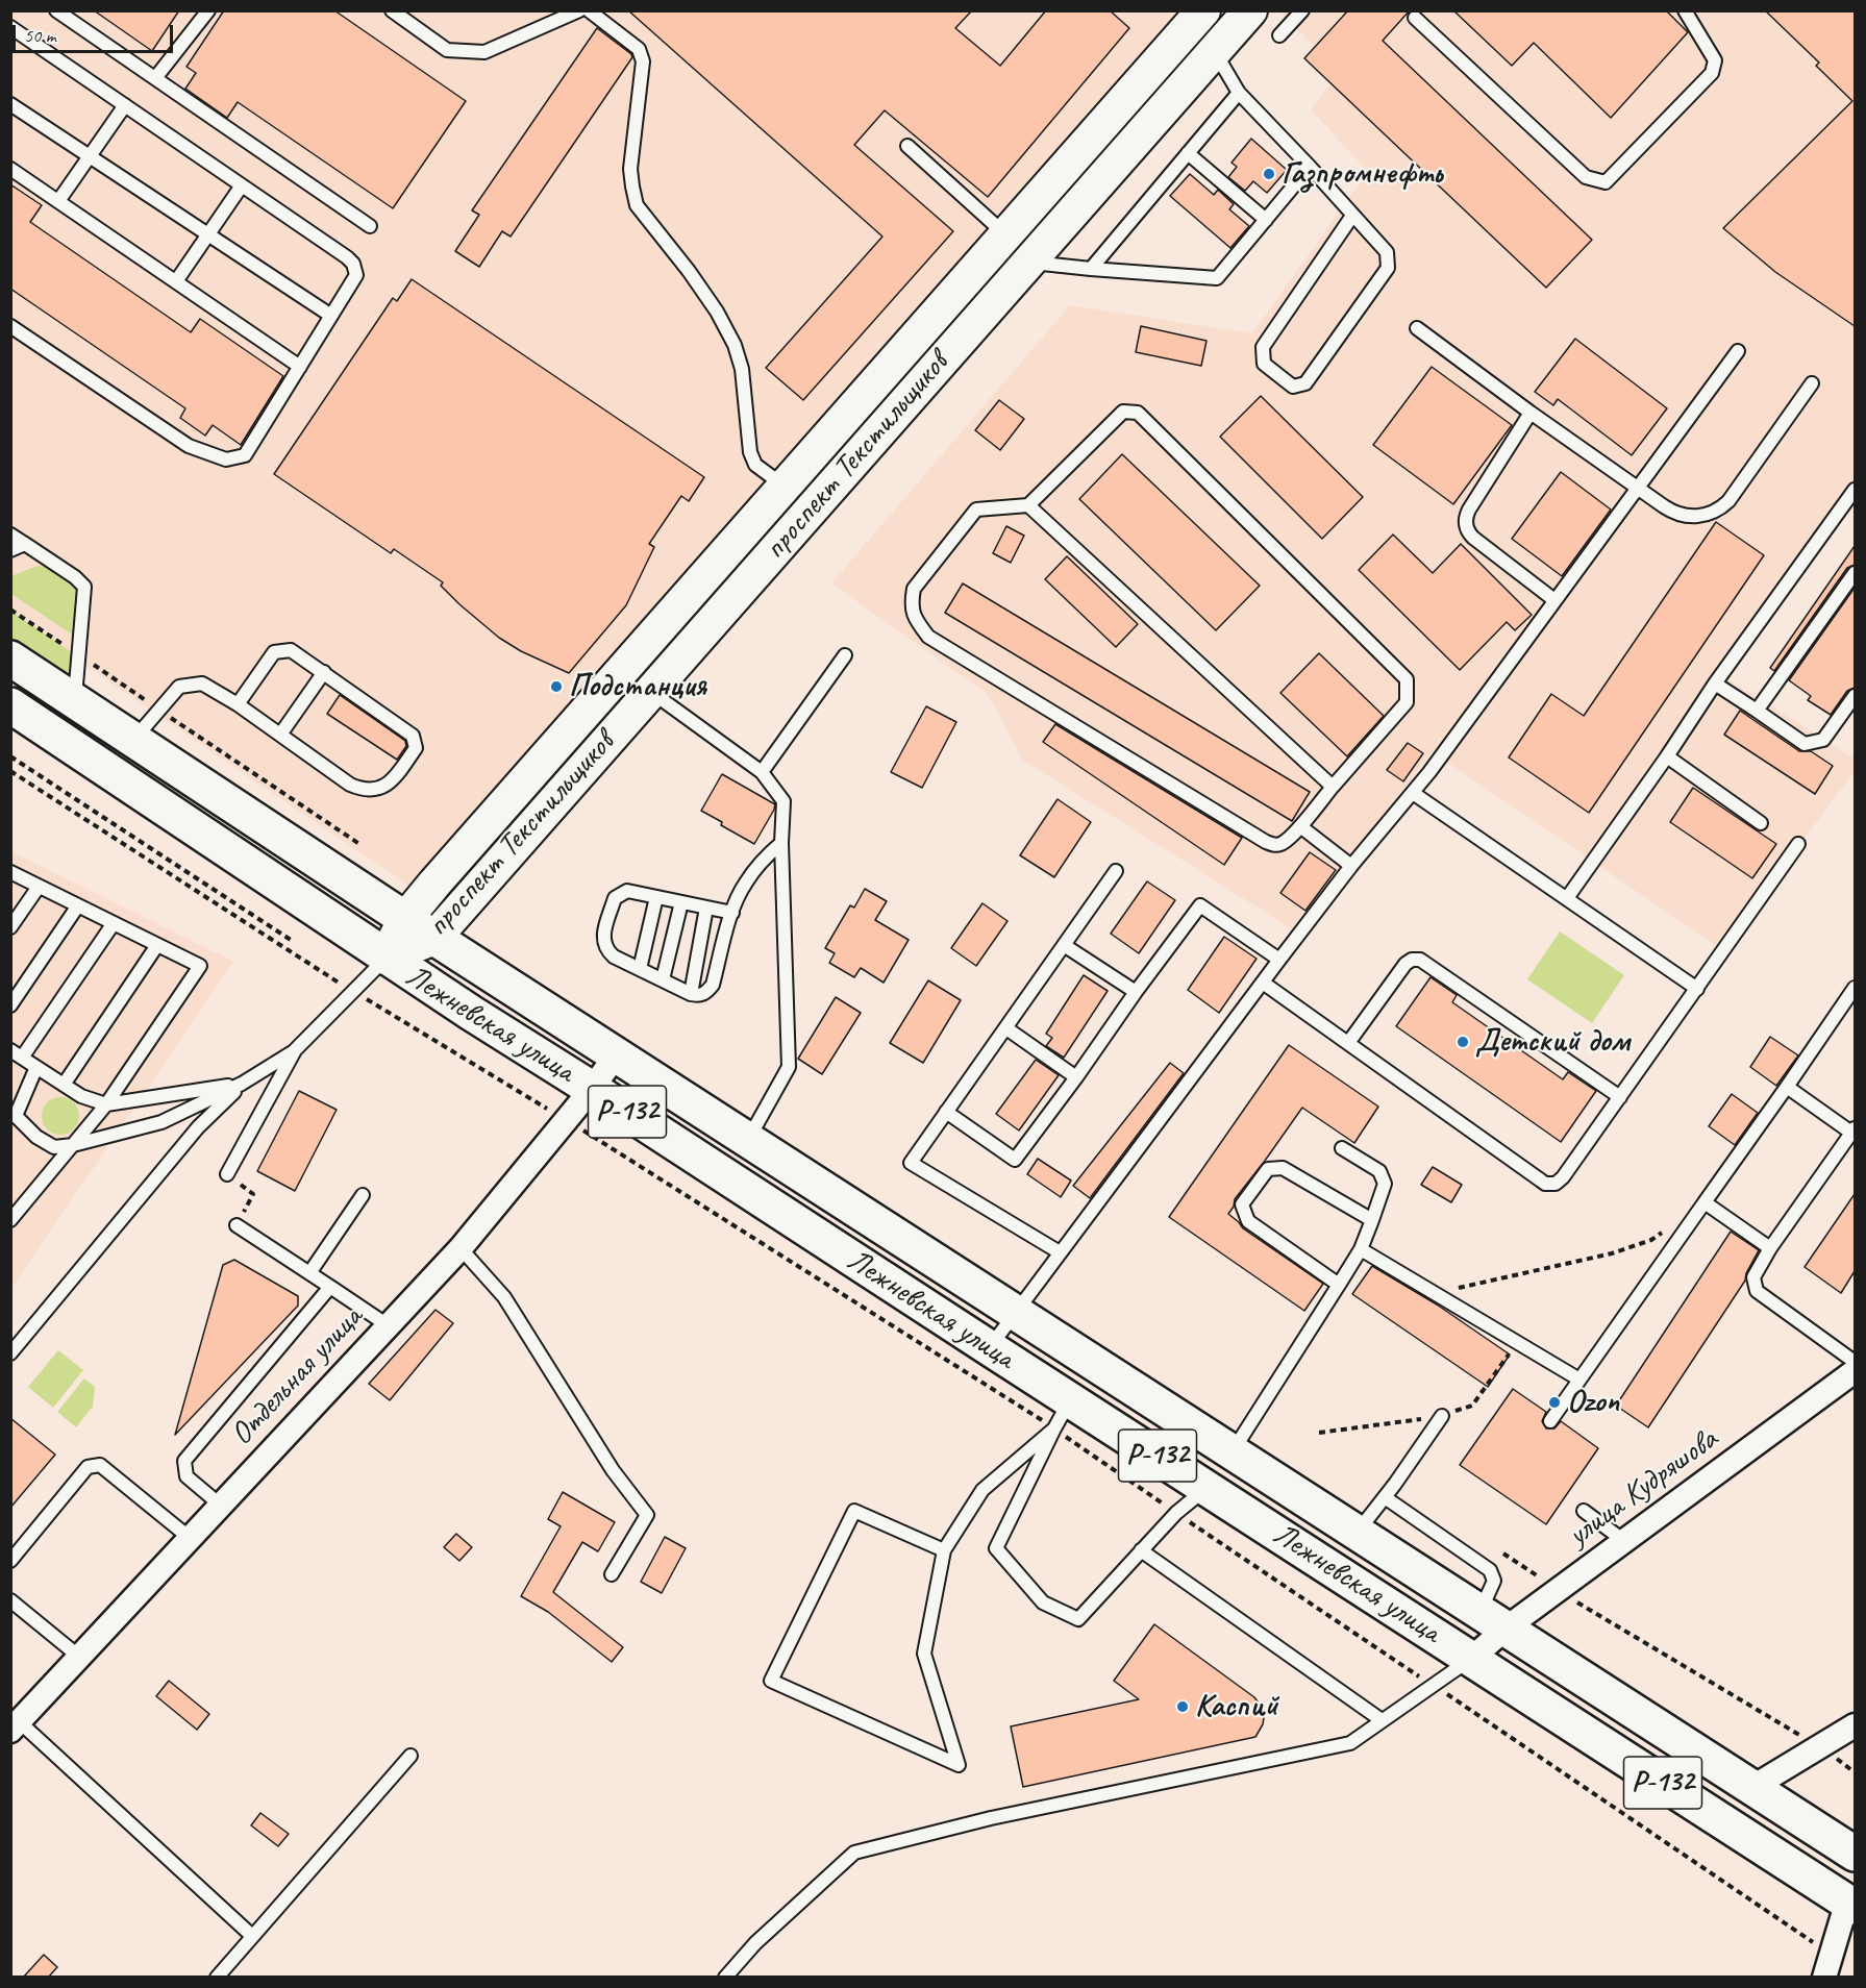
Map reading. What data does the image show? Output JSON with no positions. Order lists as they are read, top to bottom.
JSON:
{
  "streets": {
    "highway": ["Лежневская улица", "Р-132"],
    "main road": ["проспект Текстильщиков"],
    "street": ["Отдельная улица", "улица Кудряшова"]
  },
  "crossings": [
    ["проспект Текстильщиков", "Лежневская улица"],
    ["Лежневская улица", "Отдельная улица"],
    ["Лежневская улица", "улица Кудряшова"]
  ],
  "places": [
    "Газпромнефть",
    "Подстанция",
    "Детский дом",
    "Ozon",
    "Каспий"
  ],
  "scale_bar": "50 m"
}
